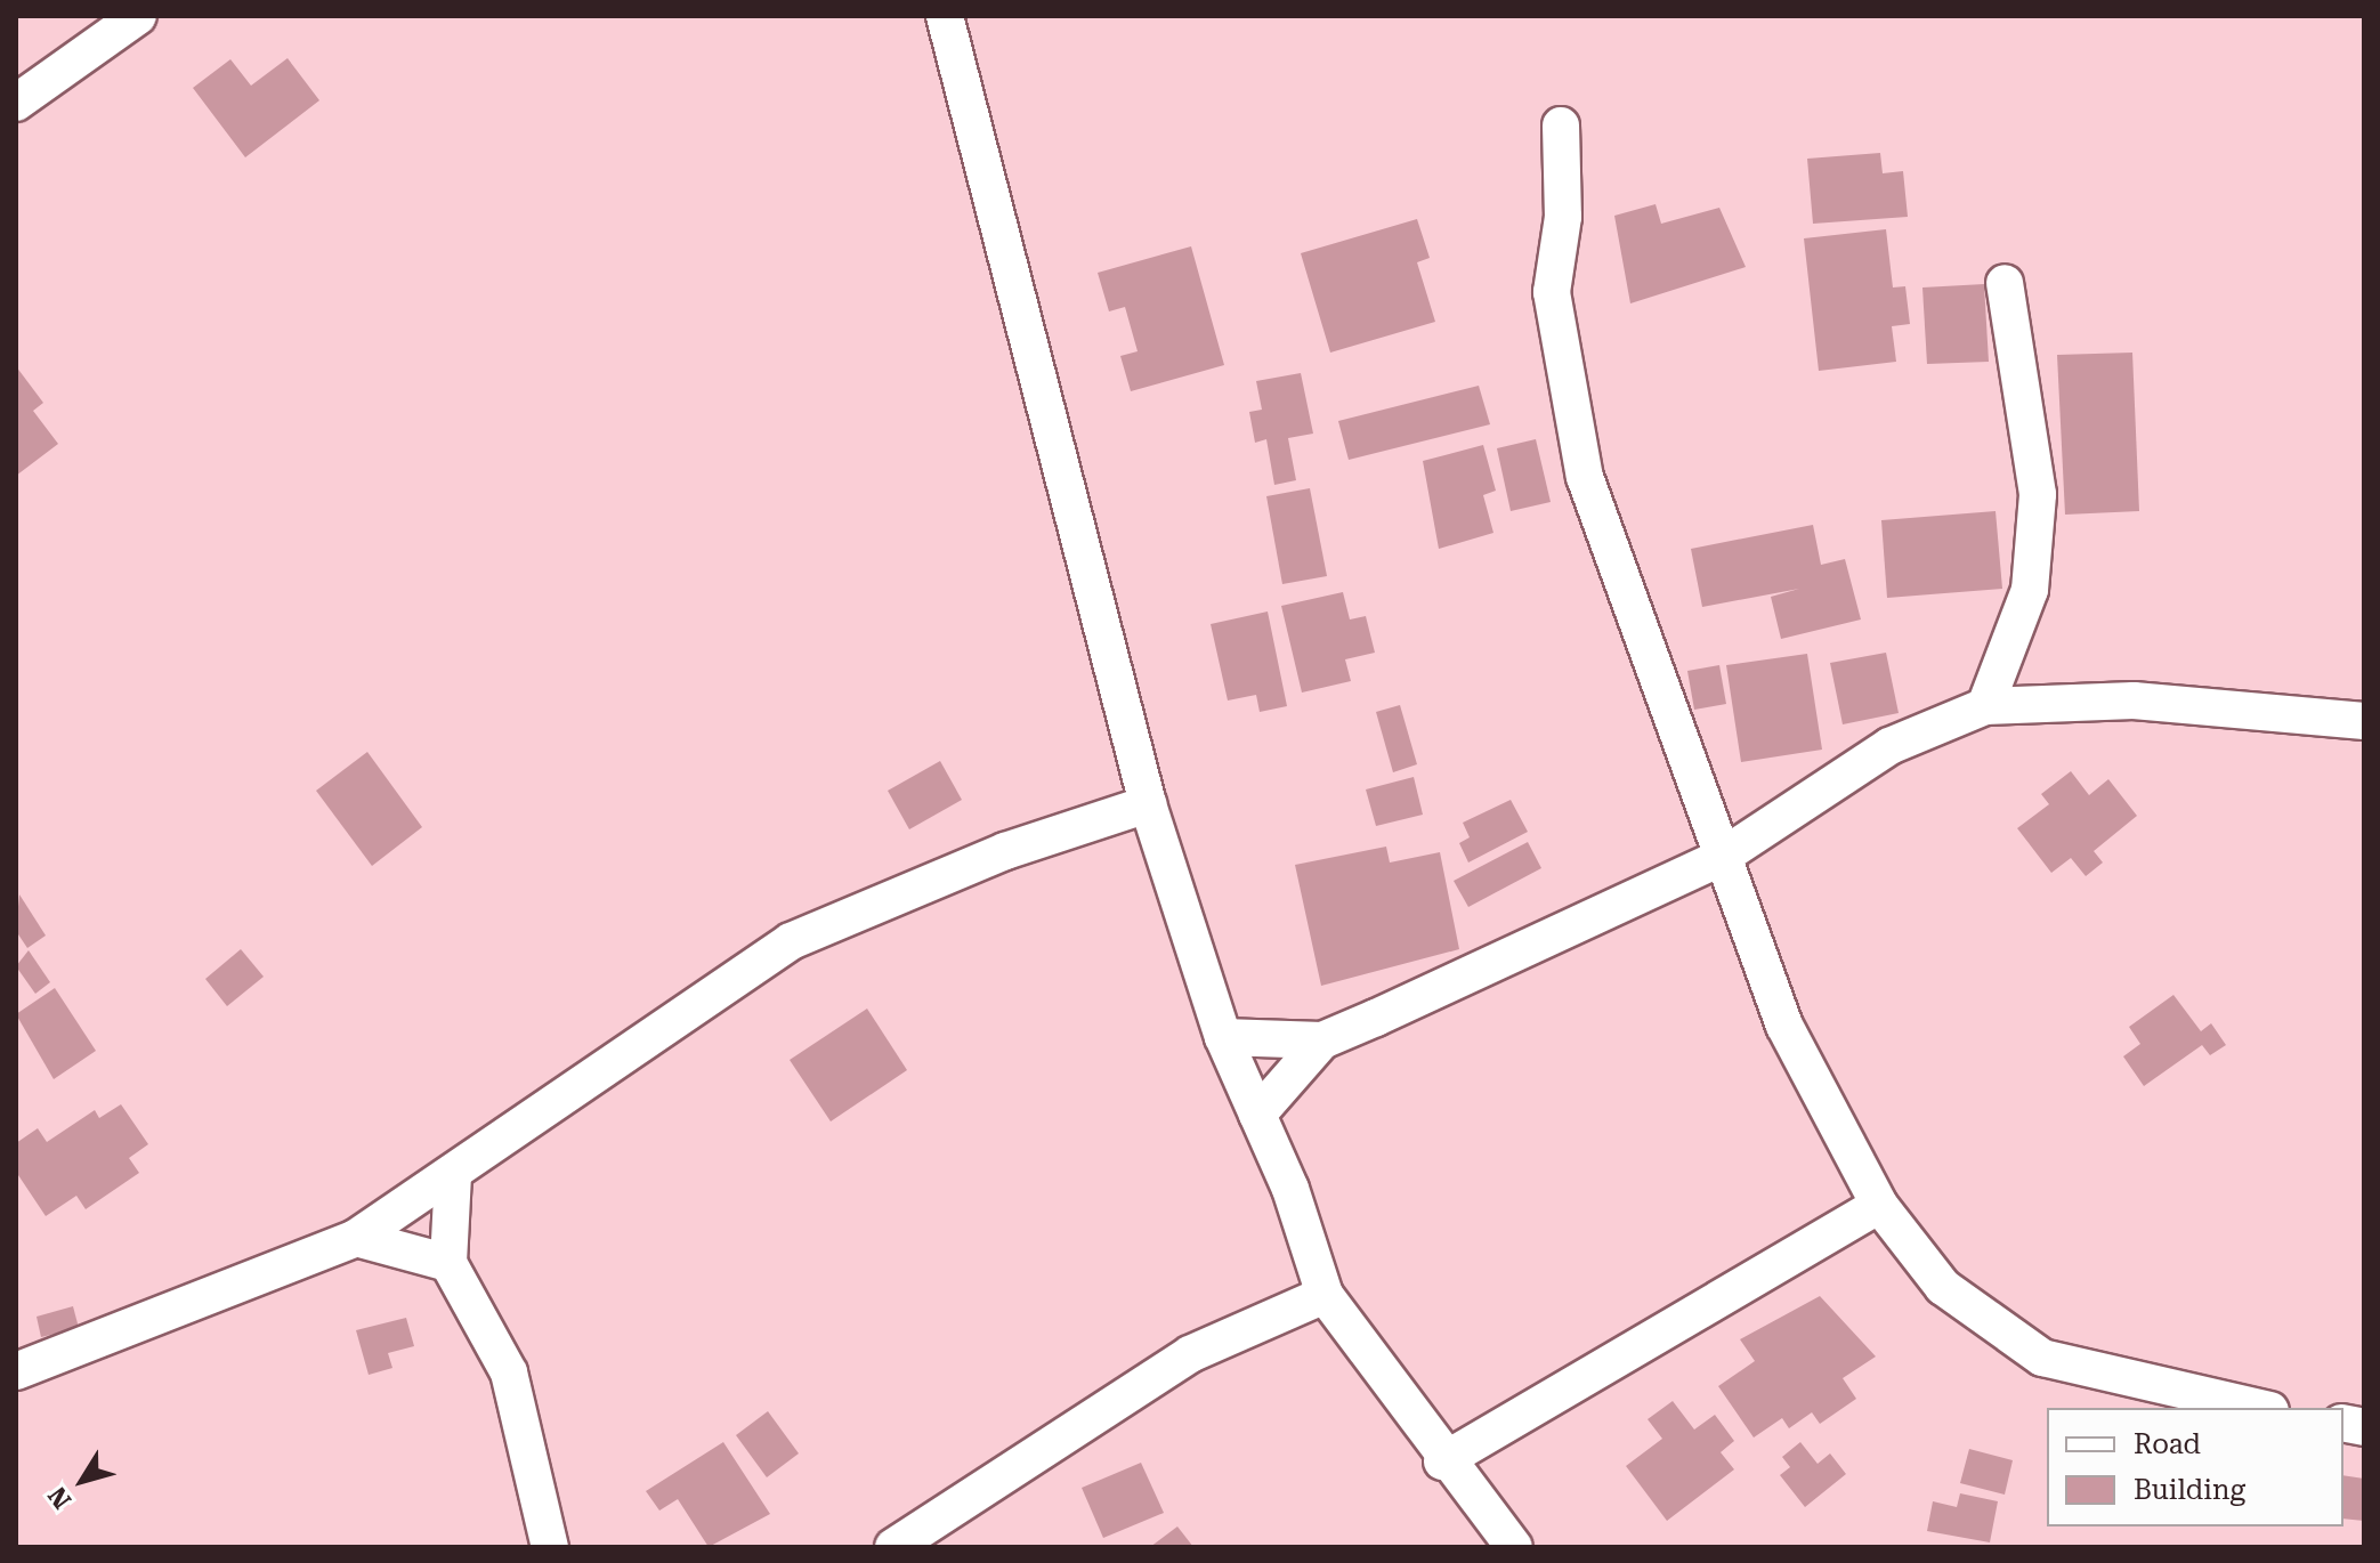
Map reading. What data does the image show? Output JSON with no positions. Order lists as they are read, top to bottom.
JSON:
{
  "legend": ["Road", "Building"],
  "north": "bottom left"
}
